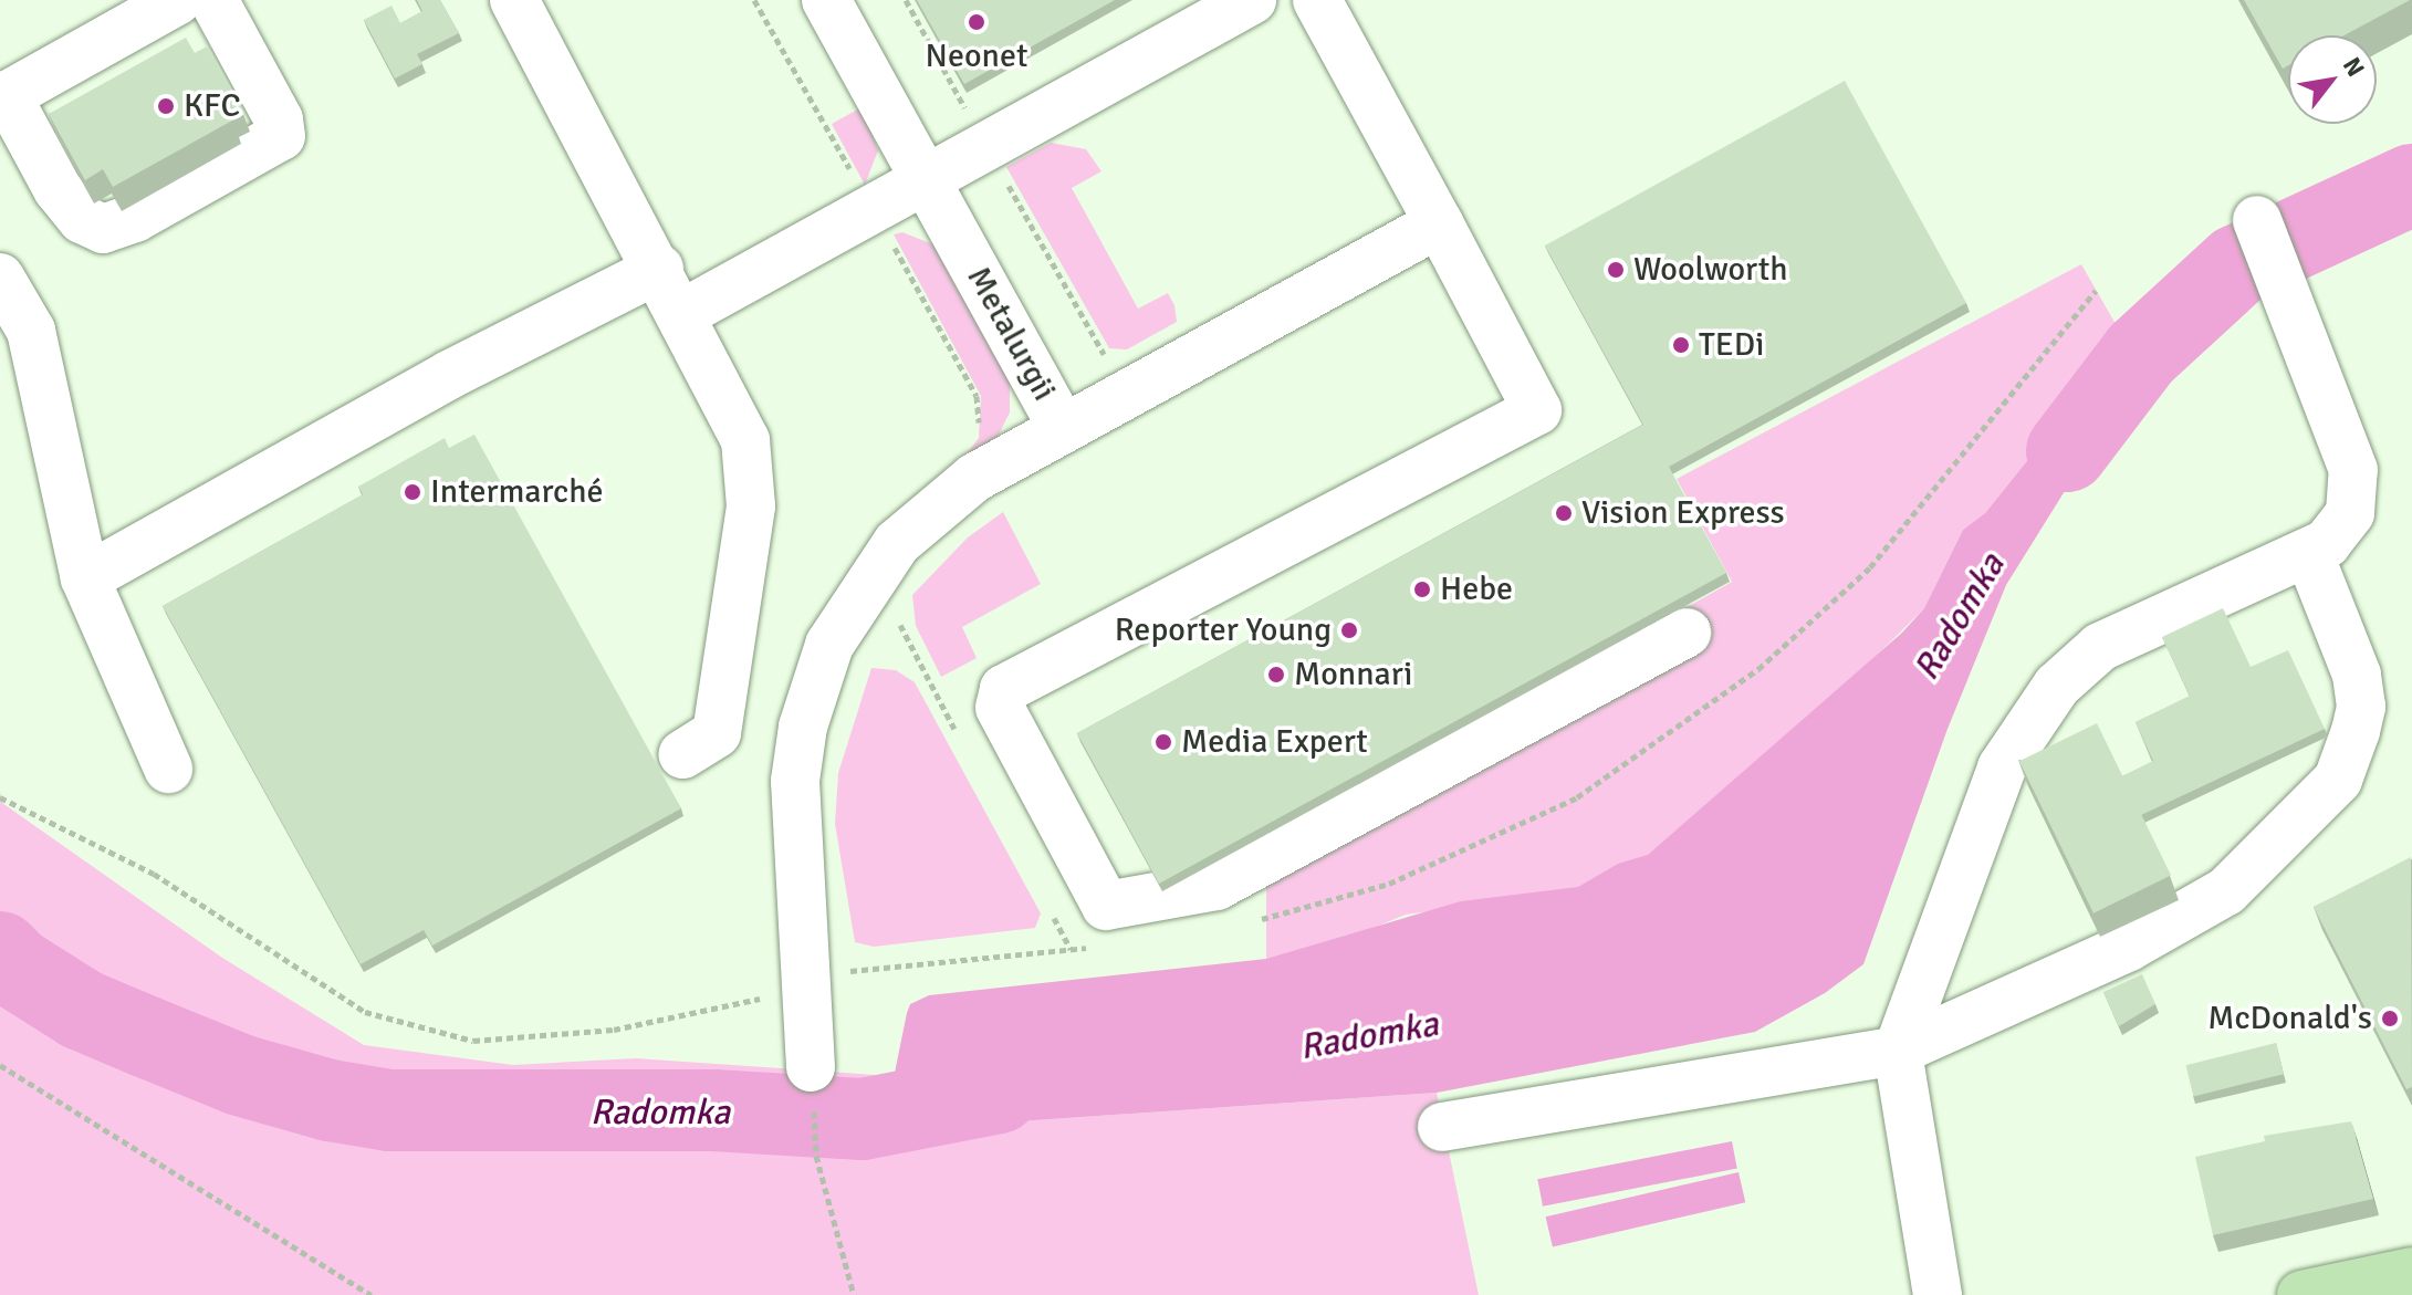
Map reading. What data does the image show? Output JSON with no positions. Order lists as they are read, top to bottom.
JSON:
{
  "streets": {
    "street": ["Metalurgii"]
  },
  "water": ["Radomka"],
  "places": [
    "Neonet",
    "KFC",
    "Woolworth",
    "TEDi",
    "Intermarché",
    "Vision Express",
    "Hebe",
    "Reporter Young",
    "Monnari",
    "Media Expert",
    "McDonald's"
  ],
  "north": "top right"
}
